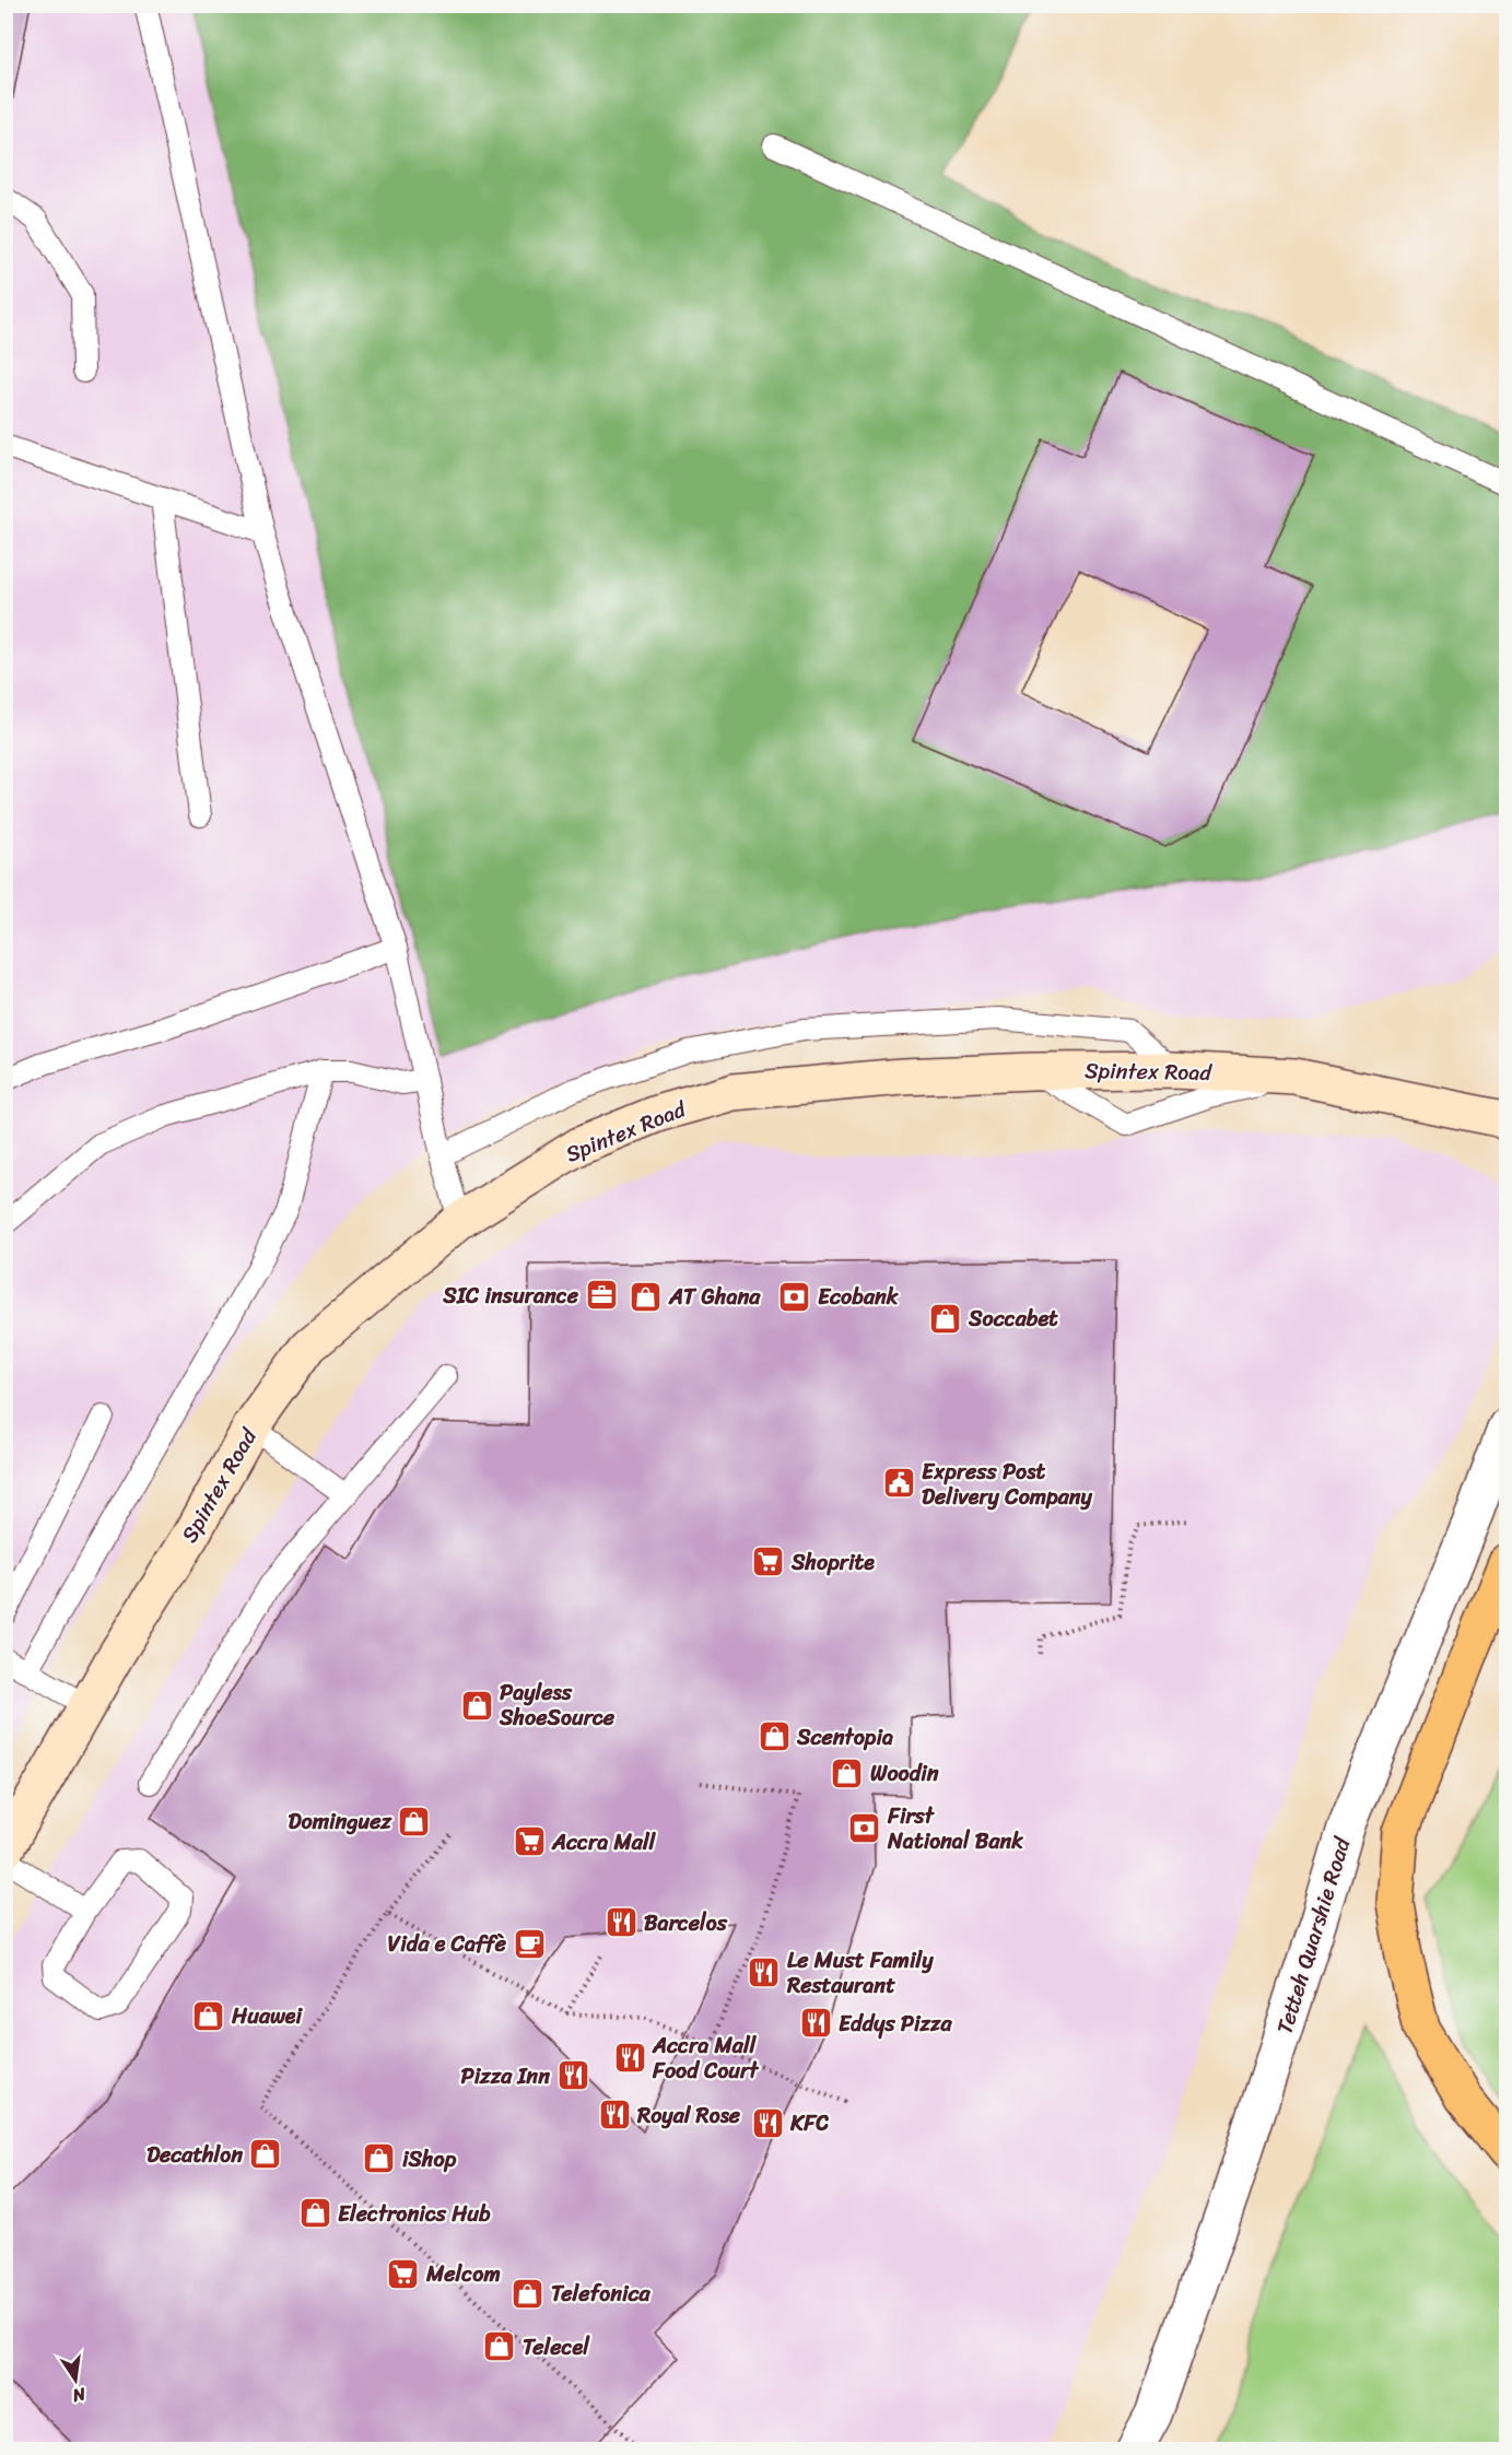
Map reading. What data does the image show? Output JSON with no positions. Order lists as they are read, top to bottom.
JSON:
{
  "streets": {
    "main road": ["Spintex Road"],
    "street": ["Tetteh Quarshie Road"]
  },
  "places": {
    "office": ["SIC insurance"],
    "shop": [
      "AT Ghana",
      "Soccabet",
      "Payless ShoeSource",
      "Scentopia",
      "Woodin",
      "Dominguez",
      "Huawei",
      "Decathlon",
      "iShop",
      "Electronics Hub",
      "Telefonica",
      "Telecel"
    ],
    "bank": ["Ecobank", "First National Bank"],
    "public building": ["Express Post Delivery Company"],
    "supermarket": ["Shoprite", "Accra Mall", "Melcom"],
    "restaurant": [
      "Barcelos",
      "Le Must Family Restaurant",
      "Eddys Pizza",
      "Accra Mall Food Court",
      "Pizza Inn",
      "Royal Rose",
      "KFC"
    ],
    "cafe": ["Vida e Caffè"]
  },
  "north": "bottom"
}
